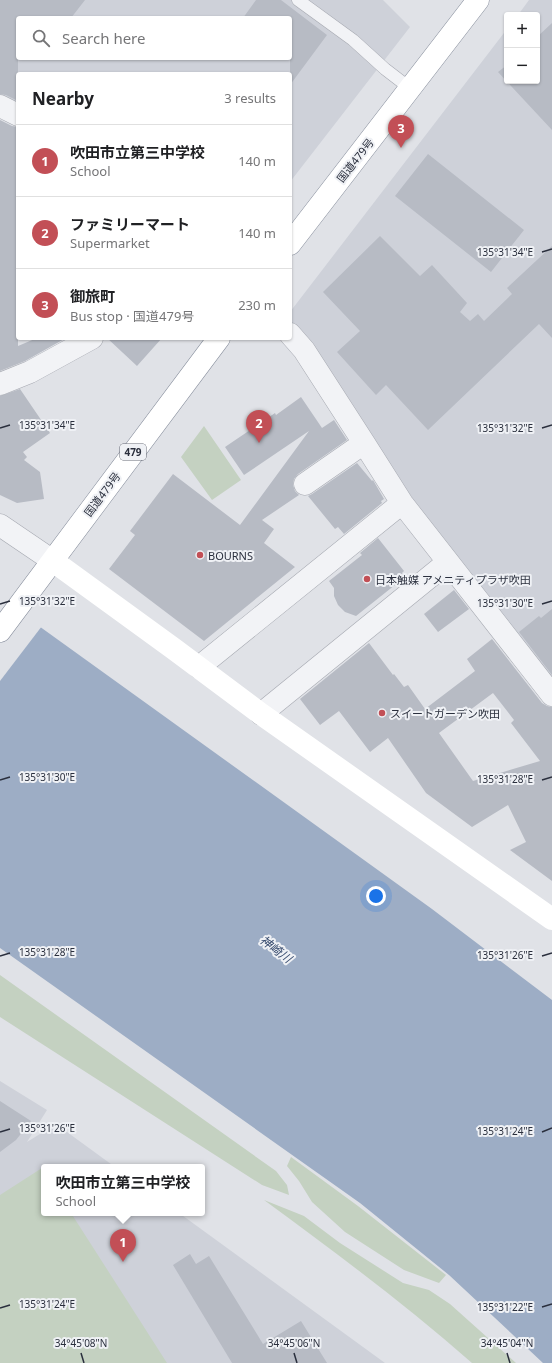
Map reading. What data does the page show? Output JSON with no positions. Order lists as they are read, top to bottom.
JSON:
{
  "streets": {
    "main road": ["国道479号", "479"]
  },
  "water": ["神崎川"],
  "places": ["BOURNS", "日本触媒 アメニティプラザ吹田", "スイートガーデン吹田"],
  "page": {
    "map_buttons": ["+", "−"],
    "search": "Search here",
    "heading": ["Nearby", "3 results"],
    "pins": ["3", "2", "1"],
    "list": [
      {
        "mark": "1",
        "name": "吹田市立第三中学校",
        "note": "School",
        "value": "140 m"
      },
      {
        "mark": "2",
        "name": "ファミリーマート",
        "note": "Supermarket",
        "value": "140 m"
      },
      {
        "mark": "3",
        "name": "御旅町",
        "note": "Bus stop · 国道479号",
        "value": "230 m"
      }
    ],
    "popup": ["吹田市立第三中学校", "School"]
  },
  "coordinates": [
    "135°31'34\"E",
    "135°31'32\"E",
    "135°31'30\"E",
    "135°31'28\"E",
    "135°31'26\"E",
    "135°31'24\"E",
    "135°31'22\"E",
    "34°45'08\"N",
    "34°45'06\"N",
    "34°45'04\"N"
  ]
}
